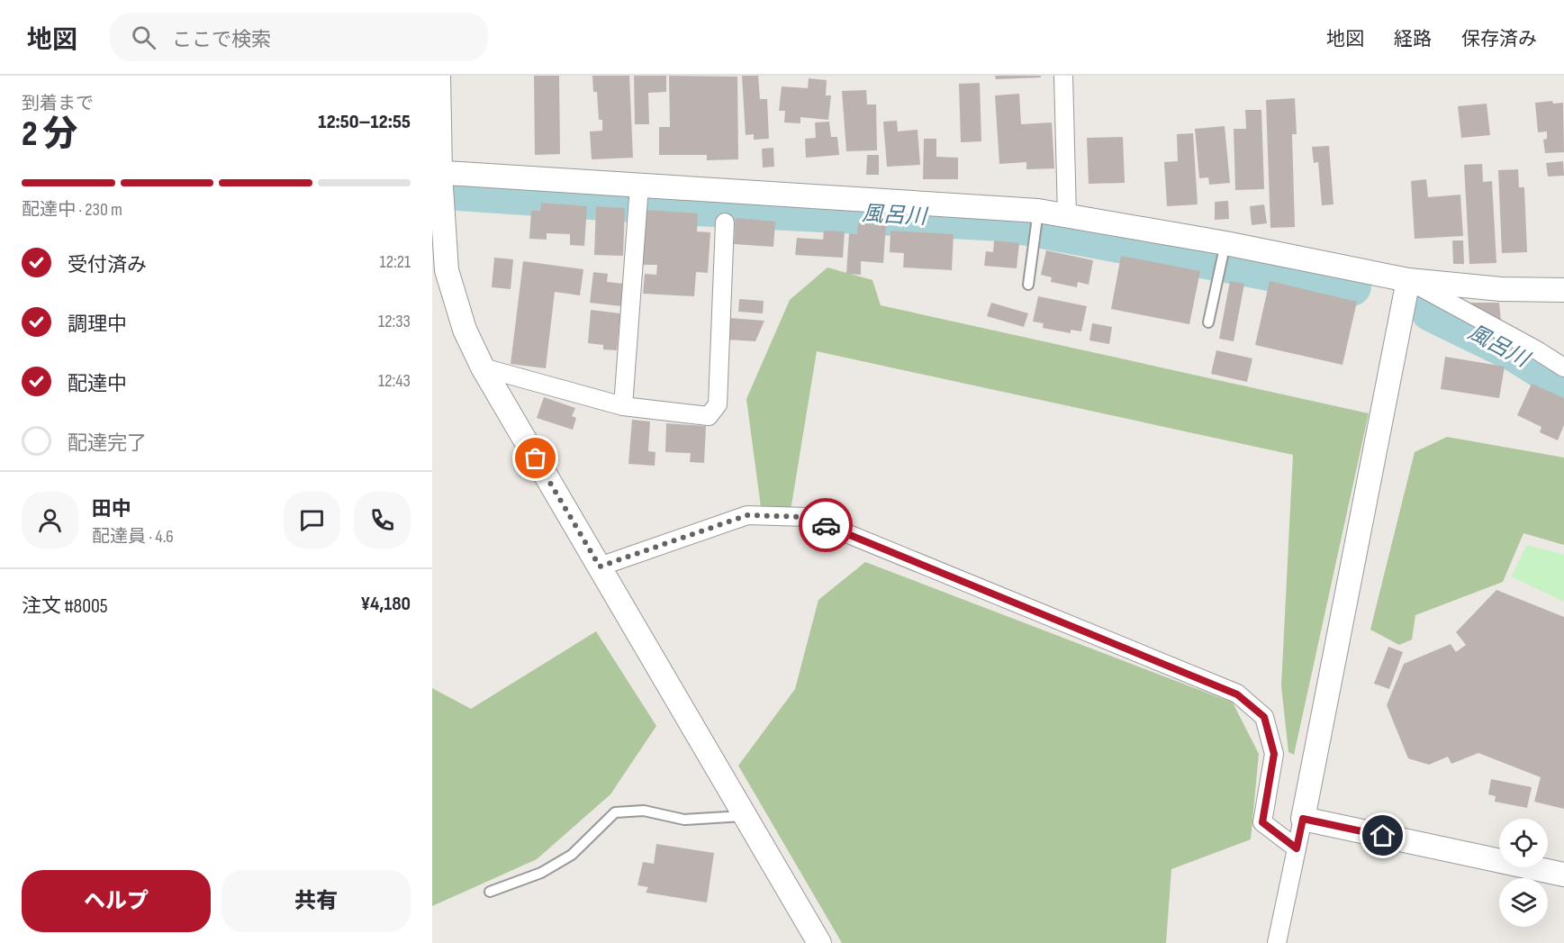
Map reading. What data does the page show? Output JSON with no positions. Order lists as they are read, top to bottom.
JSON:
{
  "water": ["風呂川"],
  "page": {
    "header": "地図",
    "search": "ここで検索",
    "nav": ["地図", "経路", "保存済み"],
    "heading": ["2 分", "到着まで", "12:50–12:55"],
    "panel": [
      "田中",
      "配達員 · 4.6",
      "注文 #8005",
      "¥4,180"
    ],
    "bar": "配達中 · 230 m",
    "list": [
      ["受付済み", "12:21"],
      ["調理中", "12:33"],
      ["配達中", "12:43"],
      "配達完了"
    ],
    "buttons": ["ヘルプ", "共有"]
  }
}
